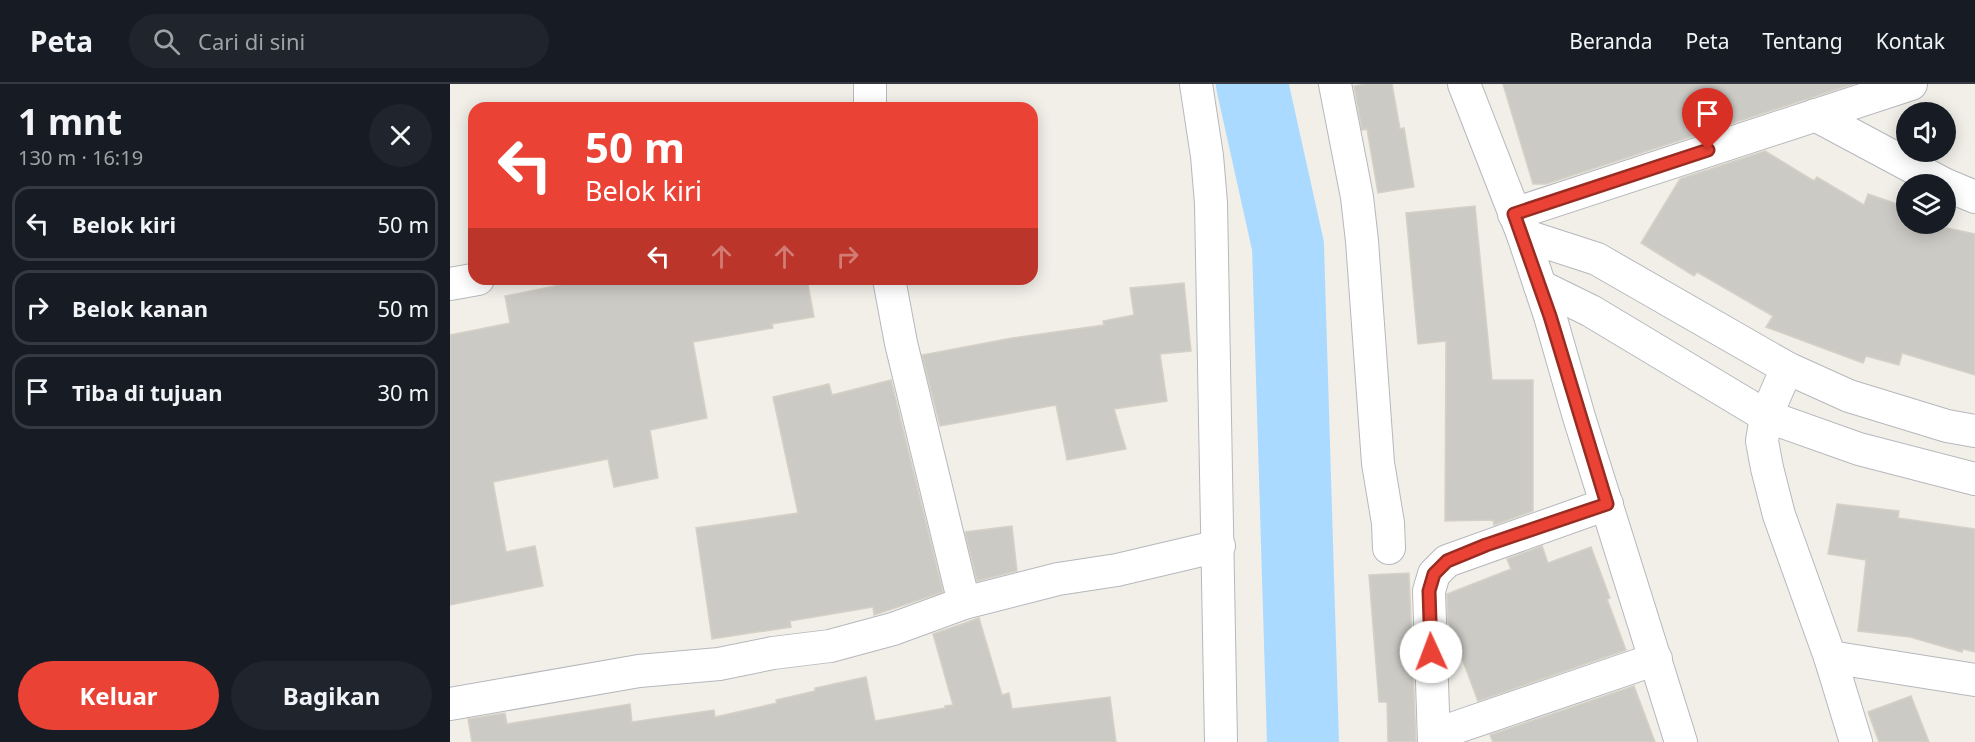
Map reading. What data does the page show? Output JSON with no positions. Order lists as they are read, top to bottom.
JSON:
{
  "page": {
    "header": "Peta",
    "search": "Cari di sini",
    "nav": [
      "Beranda",
      "Peta",
      "Tentang",
      "Kontak"
    ],
    "heading": ["1 mnt", "130 m · 16:19"],
    "turn": ["50 m", "Belok kiri"],
    "list": [
      {
        "name": "Belok kiri",
        "value": "50 m"
      },
      {
        "name": "Belok kanan",
        "value": "50 m"
      },
      {
        "name": "Tiba di tujuan",
        "value": "30 m"
      }
    ],
    "buttons": ["Keluar", "Bagikan"]
  }
}
